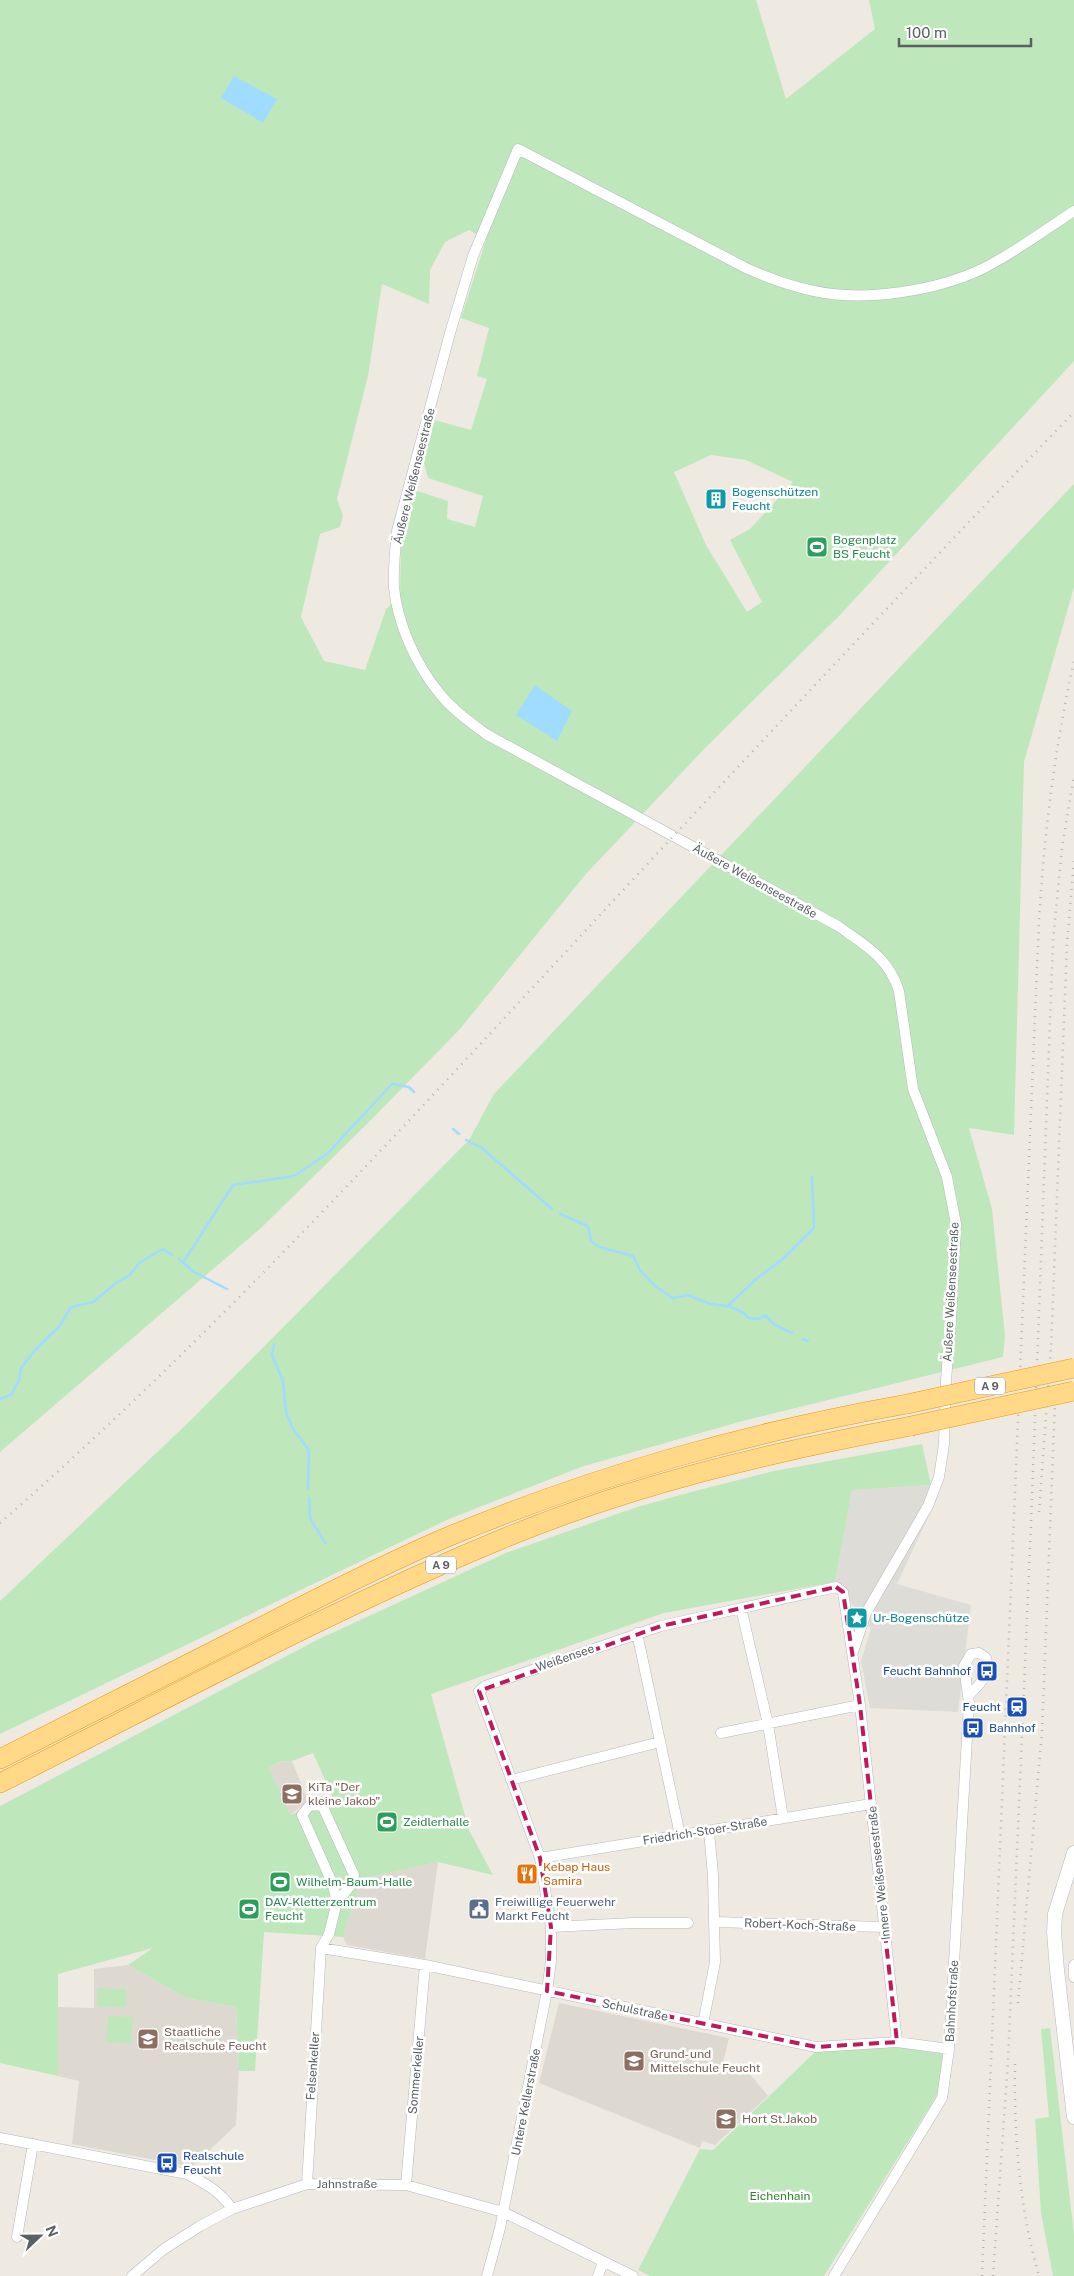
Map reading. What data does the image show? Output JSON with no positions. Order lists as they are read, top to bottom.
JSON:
{
  "streets": {
    "highway": ["A 9"],
    "street": [
      "Äußere Weißenseestraße",
      "Weißensee",
      "Friedrich-Stoer-Straße",
      "Innere Weißenseestraße",
      "Robert-Koch-Straße",
      "Bahnhofstraße",
      "Schulstraße",
      "Felsenkeller",
      "Sommerkeller",
      "Untere Kellerstraße",
      "Jahnstraße"
    ]
  },
  "crossings": [
    ["Äußere Weißenseestraße", "Innere Weißenseestraße"],
    ["Weißensee", "Friedrich-Stoer-Straße"],
    ["Weißensee", "Innere Weißenseestraße"],
    ["Weißensee", "Untere Kellerstraße"],
    ["Friedrich-Stoer-Straße", "Innere Weißenseestraße"],
    ["Friedrich-Stoer-Straße", "Untere Kellerstraße"],
    ["Innere Weißenseestraße", "Robert-Koch-Straße"],
    ["Innere Weißenseestraße", "Schulstraße"],
    ["Bahnhofstraße", "Schulstraße"],
    ["Schulstraße", "Felsenkeller"],
    ["Schulstraße", "Sommerkeller"],
    ["Schulstraße", "Untere Kellerstraße"],
    ["Felsenkeller", "Jahnstraße"],
    ["Sommerkeller", "Jahnstraße"],
    ["Untere Kellerstraße", "Jahnstraße"]
  ],
  "parks": ["Eichenhain"],
  "places": {
    "building": ["Bogenschützen Feucht"],
    "sports": [
      "Bogenplatz BS Feucht",
      "Zeidlerhalle",
      "Wilhelm-Baum-Halle",
      "DAV-Kletterzentrum Feucht"
    ],
    "place": ["Ur-Bogenschütze"],
    "bus stop": ["Feucht Bahnhof", "Bahnhof", "Realschule Feucht"],
    "station": ["Feucht"],
    "school or university": [
      "KiTa \"Der kleine Jakob\"",
      "Staatliche Realschule Feucht",
      "Grund- und Mittelschule Feucht",
      "Hort St.Jakob"
    ],
    "restaurant": ["Kebap Haus Samira"],
    "public building": ["Freiwillige Feuerwehr Markt Feucht"]
  },
  "scale_bar": "100 m",
  "north": "right"
}
